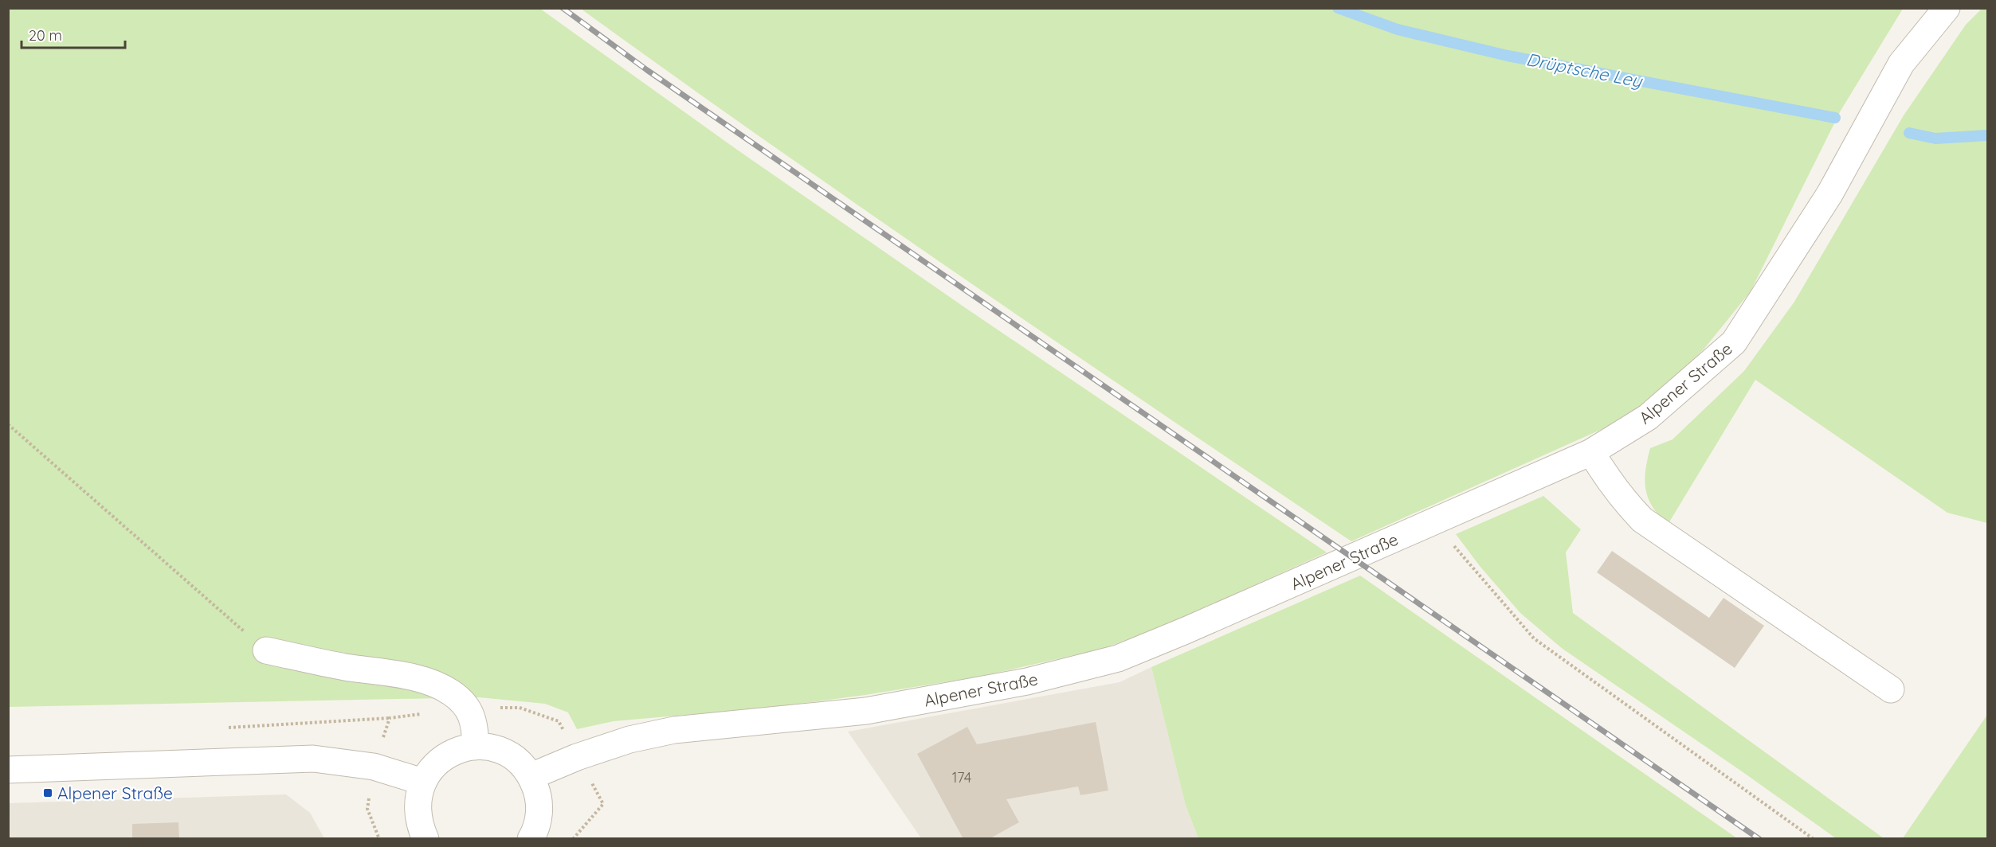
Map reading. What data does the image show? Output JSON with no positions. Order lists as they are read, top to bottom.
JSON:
{
  "streets": {
    "street": ["Alpener Straße"]
  },
  "water": ["Drüptsche Ley"],
  "places": {
    "transit": ["Alpener Straße"]
  },
  "house_numbers": ["174"],
  "scale_bar": "20 m"
}
